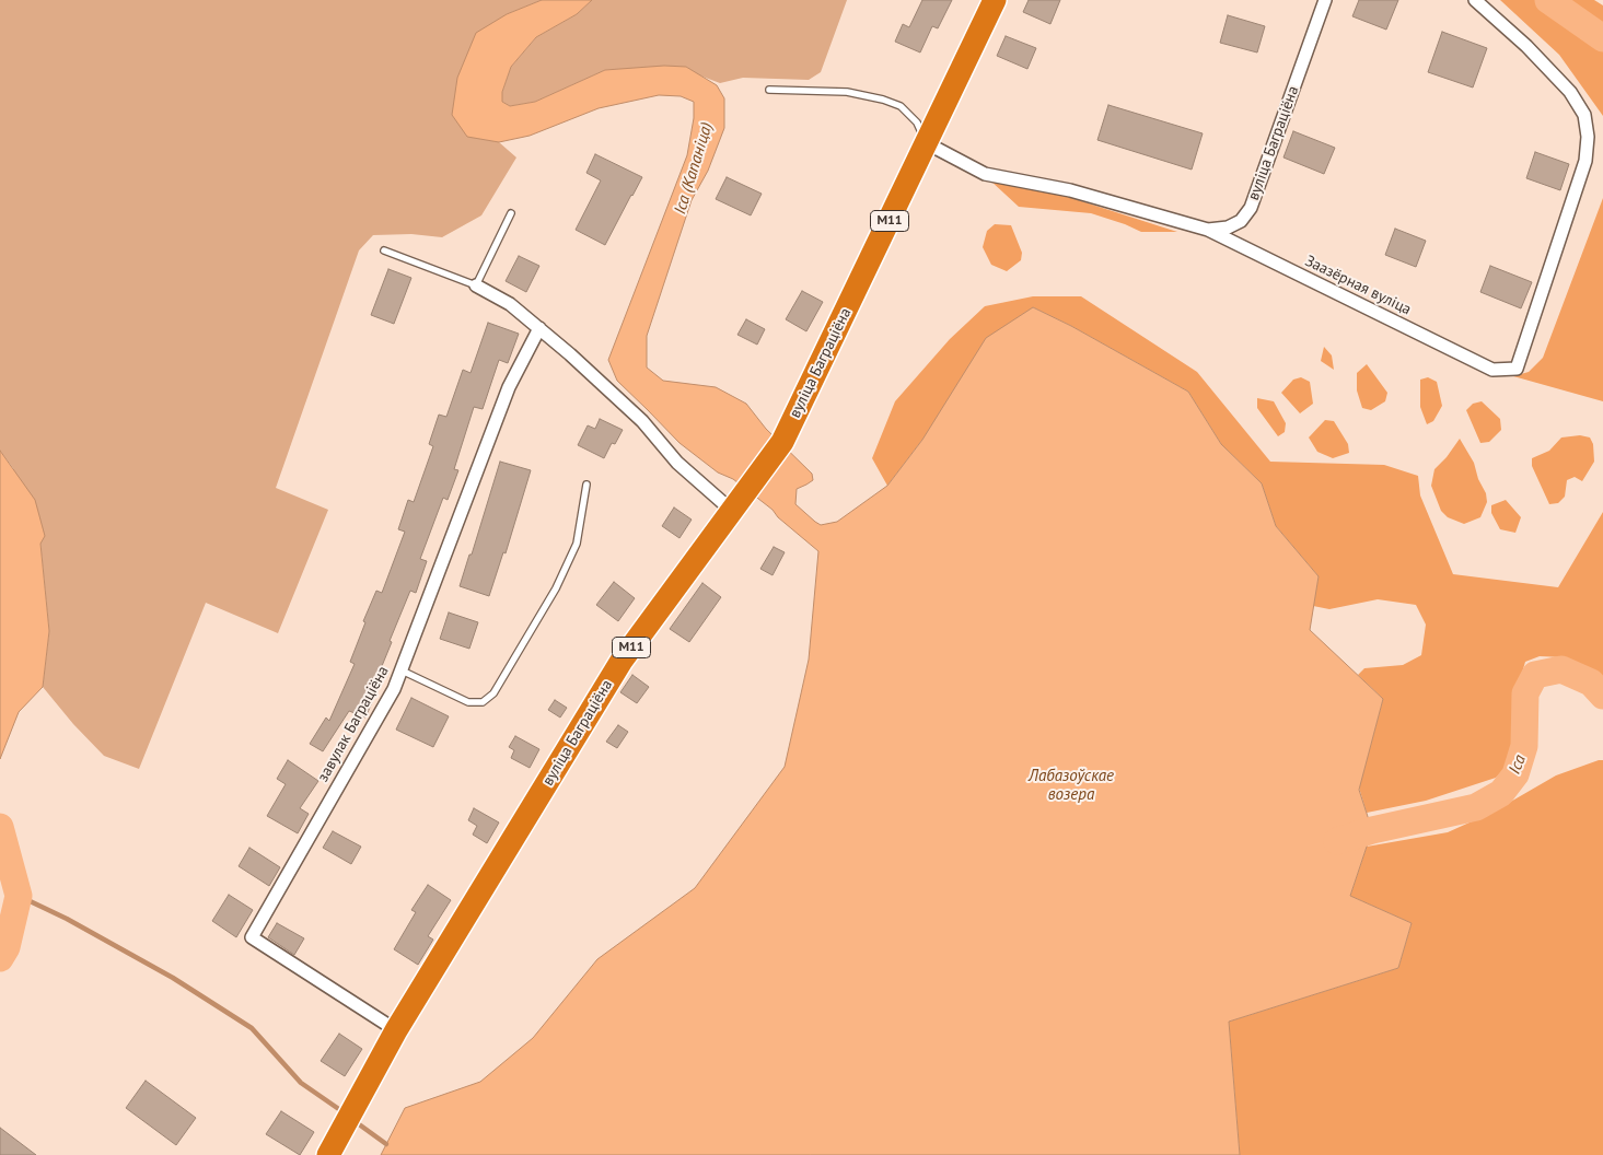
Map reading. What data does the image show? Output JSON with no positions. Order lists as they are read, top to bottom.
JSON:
{
  "streets": {
    "highway": ["вуліца Баграціёна", "М11"],
    "street": ["Заазёрная вуліца", "завулак Баграціёна"]
  },
  "crossings": [
    ["вуліца Баграціёна", "Заазёрная вуліца"],
    ["вуліца Баграціёна", "завулак Баграціёна"]
  ],
  "water": ["Іса (Капаніца)", "Іса", "Лабазоўскае возера"]
}
